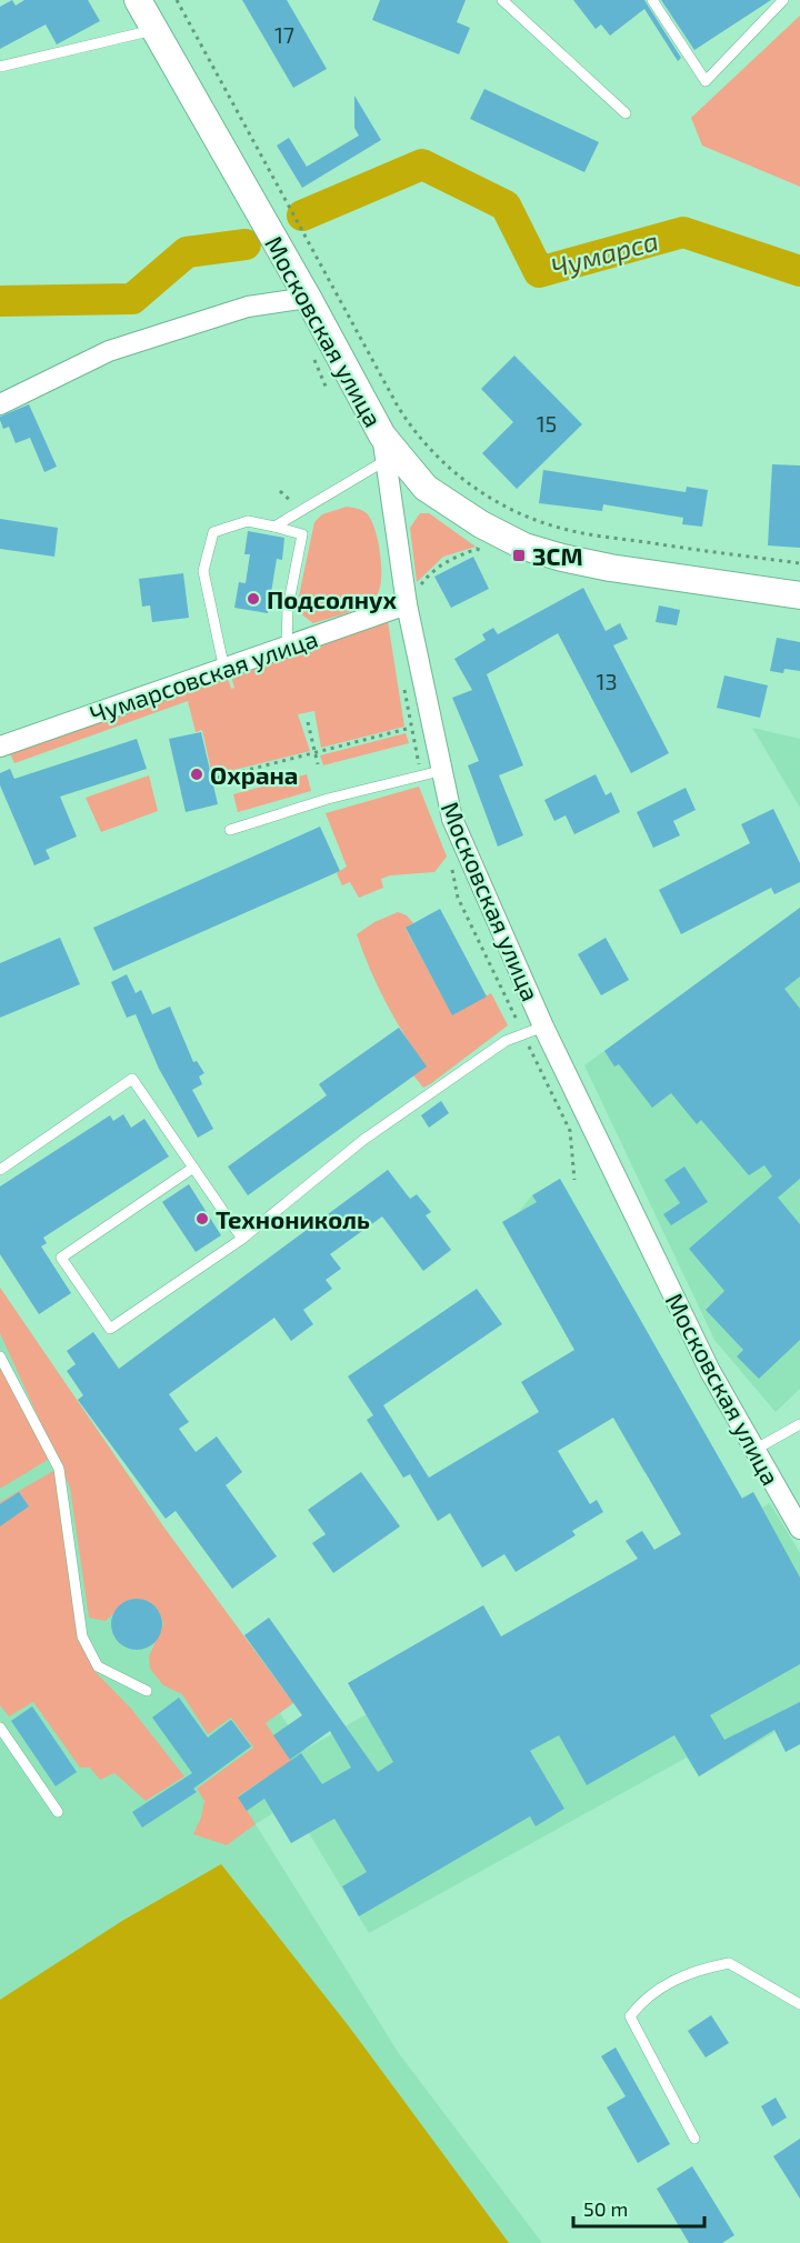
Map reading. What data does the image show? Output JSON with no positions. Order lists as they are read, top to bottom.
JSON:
{
  "streets": {
    "main road": ["Московская улица"],
    "street": ["Чумарсовская улица"]
  },
  "crossings": [
    ["Московская улица", "Чумарсовская улица"]
  ],
  "water": ["Чумарса"],
  "places": {
    "transit": ["ЗСМ"],
    "other": ["Подсолнух", "Охрана", "Технониколь"]
  },
  "house_numbers": ["17", "15", "13"],
  "scale_bar": "50 m"
}
